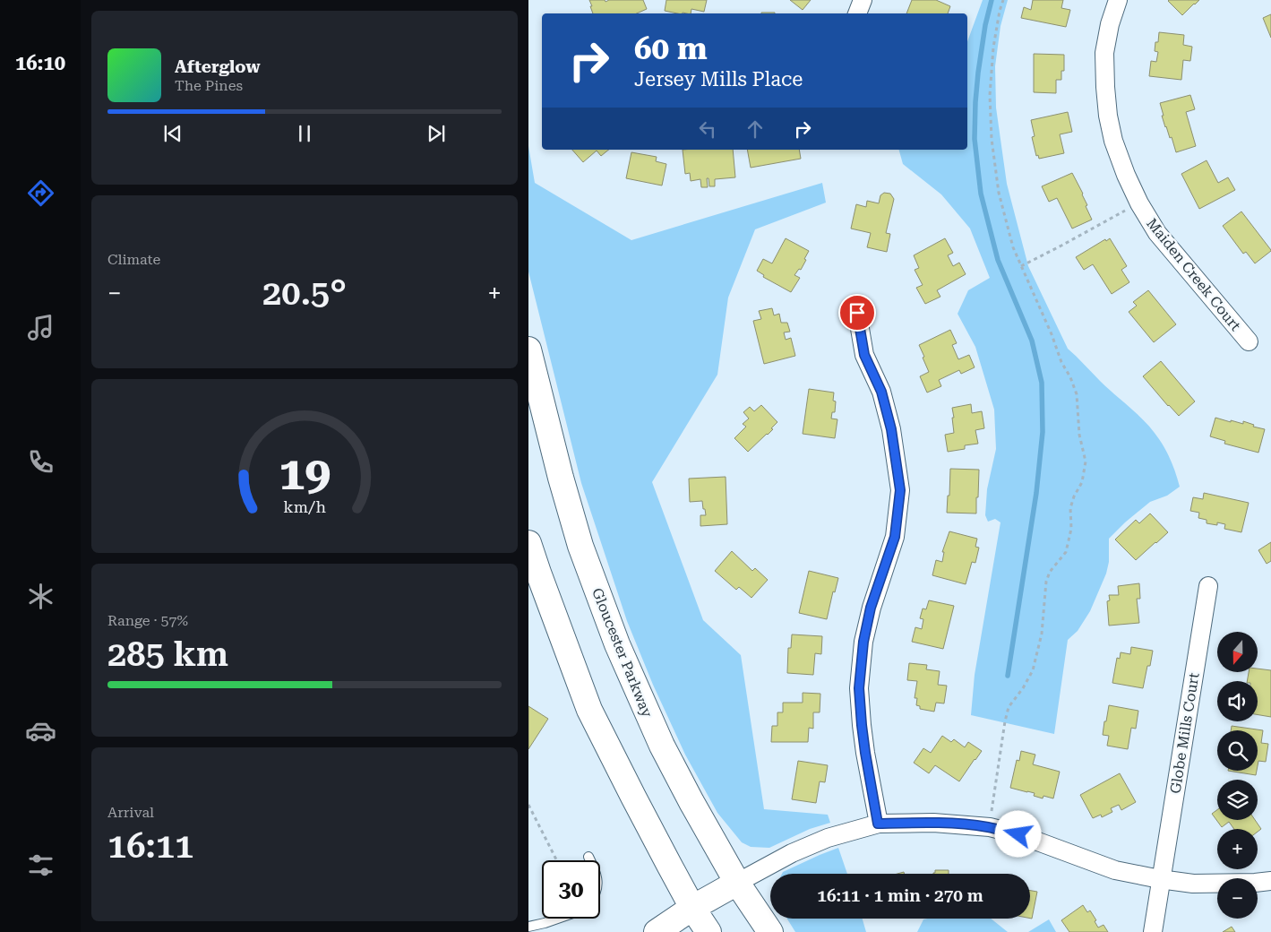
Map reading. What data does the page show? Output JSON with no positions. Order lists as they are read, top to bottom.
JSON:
{
  "streets": {
    "main road": ["Gloucester Parkway"],
    "street": ["Maiden Creek Court", "Globe Mills Court"]
  },
  "north": "bottom",
  "page": {
    "tabs": "16:10",
    "turn": ["60 m", "Jersey Mills Place"],
    "song": ["Afterglow", "The Pines"],
    "tile": [
      "Climate",
      ["Range · 57%", "285 km"],
      ["Arrival", "16:11"]
    ],
    "heat": ["−", "20.5°", "+"],
    "map_buttons": ["+", "−"],
    "limit": "30",
    "trip": "16:11 · 1 min · 270 m",
    "gauge": ["19", "km/h"]
  }
}
